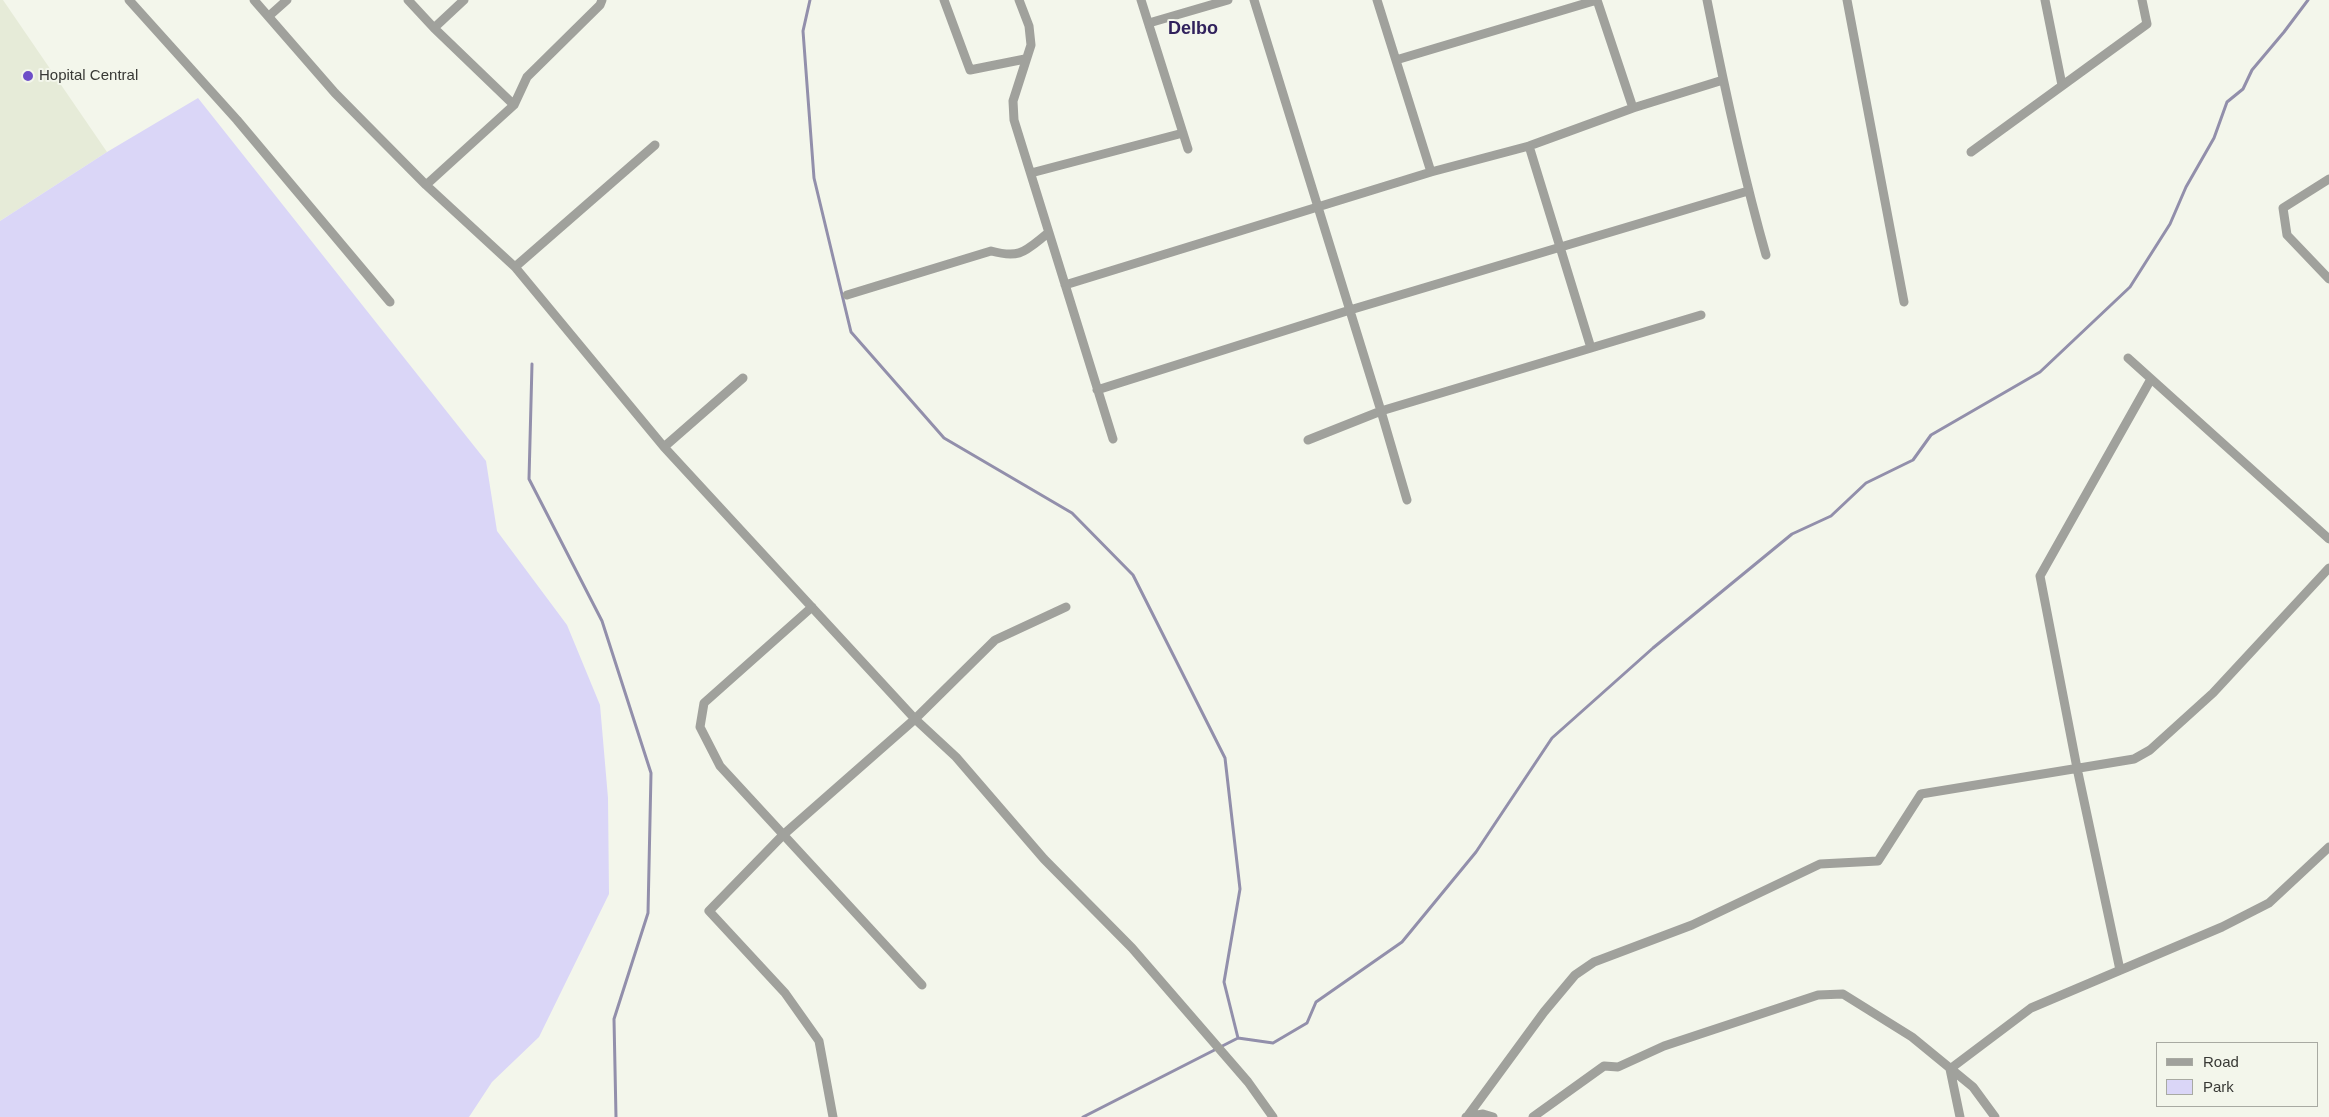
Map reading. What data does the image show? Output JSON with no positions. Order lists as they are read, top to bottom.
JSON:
{
  "districts": ["Delbo"],
  "places": ["Hopital Central"],
  "legend": ["Road", "Park"]
}
